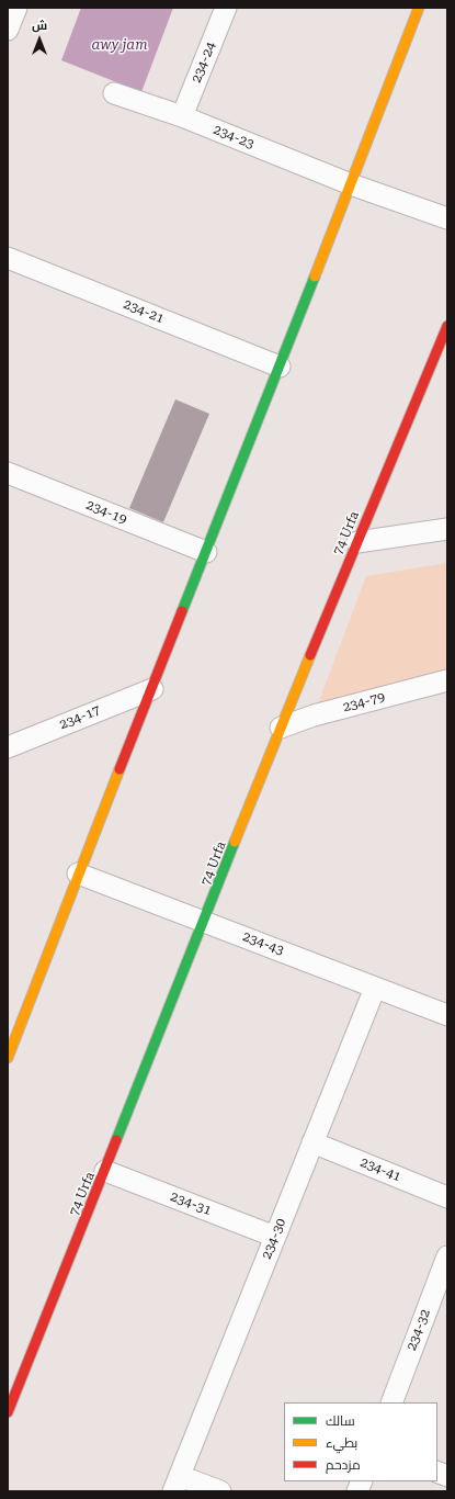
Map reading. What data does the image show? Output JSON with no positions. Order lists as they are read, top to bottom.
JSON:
{
  "streets": {
    "street": [
      "234-24",
      "234-23",
      "234-21",
      "234-19",
      "74 Urfa",
      "234-79",
      "234-17",
      "234-43",
      "234-41",
      "234-31",
      "234-30",
      "234-32"
    ]
  },
  "crossings": [
    ["234-24", "234-23"],
    ["74 Urfa", "234-79"],
    ["74 Urfa", "234-43"],
    ["74 Urfa", "234-31"],
    ["234-43", "234-30"],
    ["234-41", "234-30"],
    ["234-31", "234-30"]
  ],
  "water": ["awy jam"],
  "legend": ["سالك", "بطيء", "مزدحم"],
  "north": "top"
}
